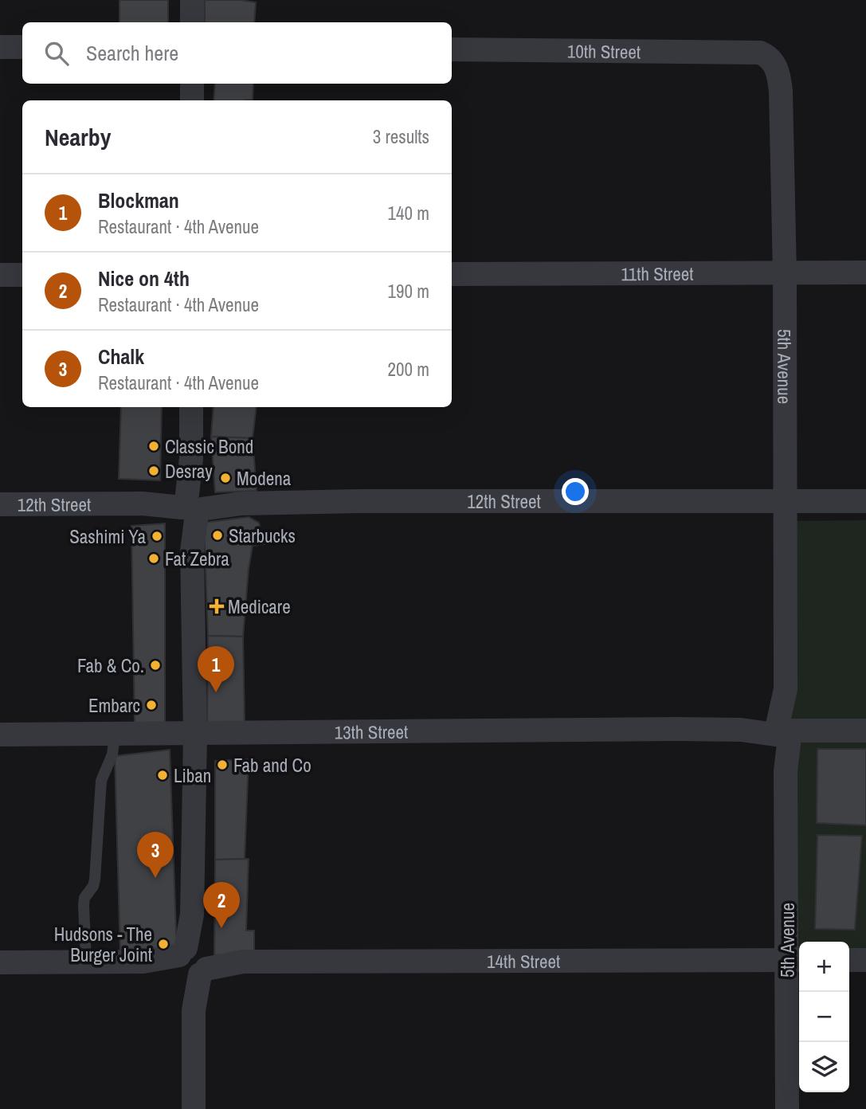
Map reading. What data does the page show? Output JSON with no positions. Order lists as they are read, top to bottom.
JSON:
{
  "streets": {
    "street": [
      "10th Street",
      "11th Street",
      "5th Avenue",
      "12th Street",
      "13th Street",
      "14th Street"
    ]
  },
  "crossings": [
    ["10th Street", "5th Avenue"],
    ["11th Street", "5th Avenue"],
    ["5th Avenue", "12th Street"],
    ["5th Avenue", "13th Street"],
    ["5th Avenue", "14th Street"]
  ],
  "places": {
    "other": [
      "Classic Bond",
      "Desray",
      "Modena",
      "Starbucks",
      "Sashimi Ya",
      "Fat Zebra",
      "Fab & Co.",
      "Embarc",
      "Fab and Co",
      "Liban",
      "Hudsons - The Burger Joint"
    ],
    "health": ["Medicare"]
  },
  "page": {
    "search": "Search here",
    "heading": ["Nearby", "3 results"],
    "list": [
      {
        "mark": "1",
        "name": "Blockman",
        "note": "Restaurant · 4th Avenue",
        "value": "140 m"
      },
      {
        "mark": "2",
        "name": "Nice on 4th",
        "note": "Restaurant · 4th Avenue",
        "value": "190 m"
      },
      {
        "mark": "3",
        "name": "Chalk",
        "note": "Restaurant · 4th Avenue",
        "value": "200 m"
      }
    ],
    "pins": ["1", "3", "2"],
    "map_buttons": ["+", "−"]
  }
}
